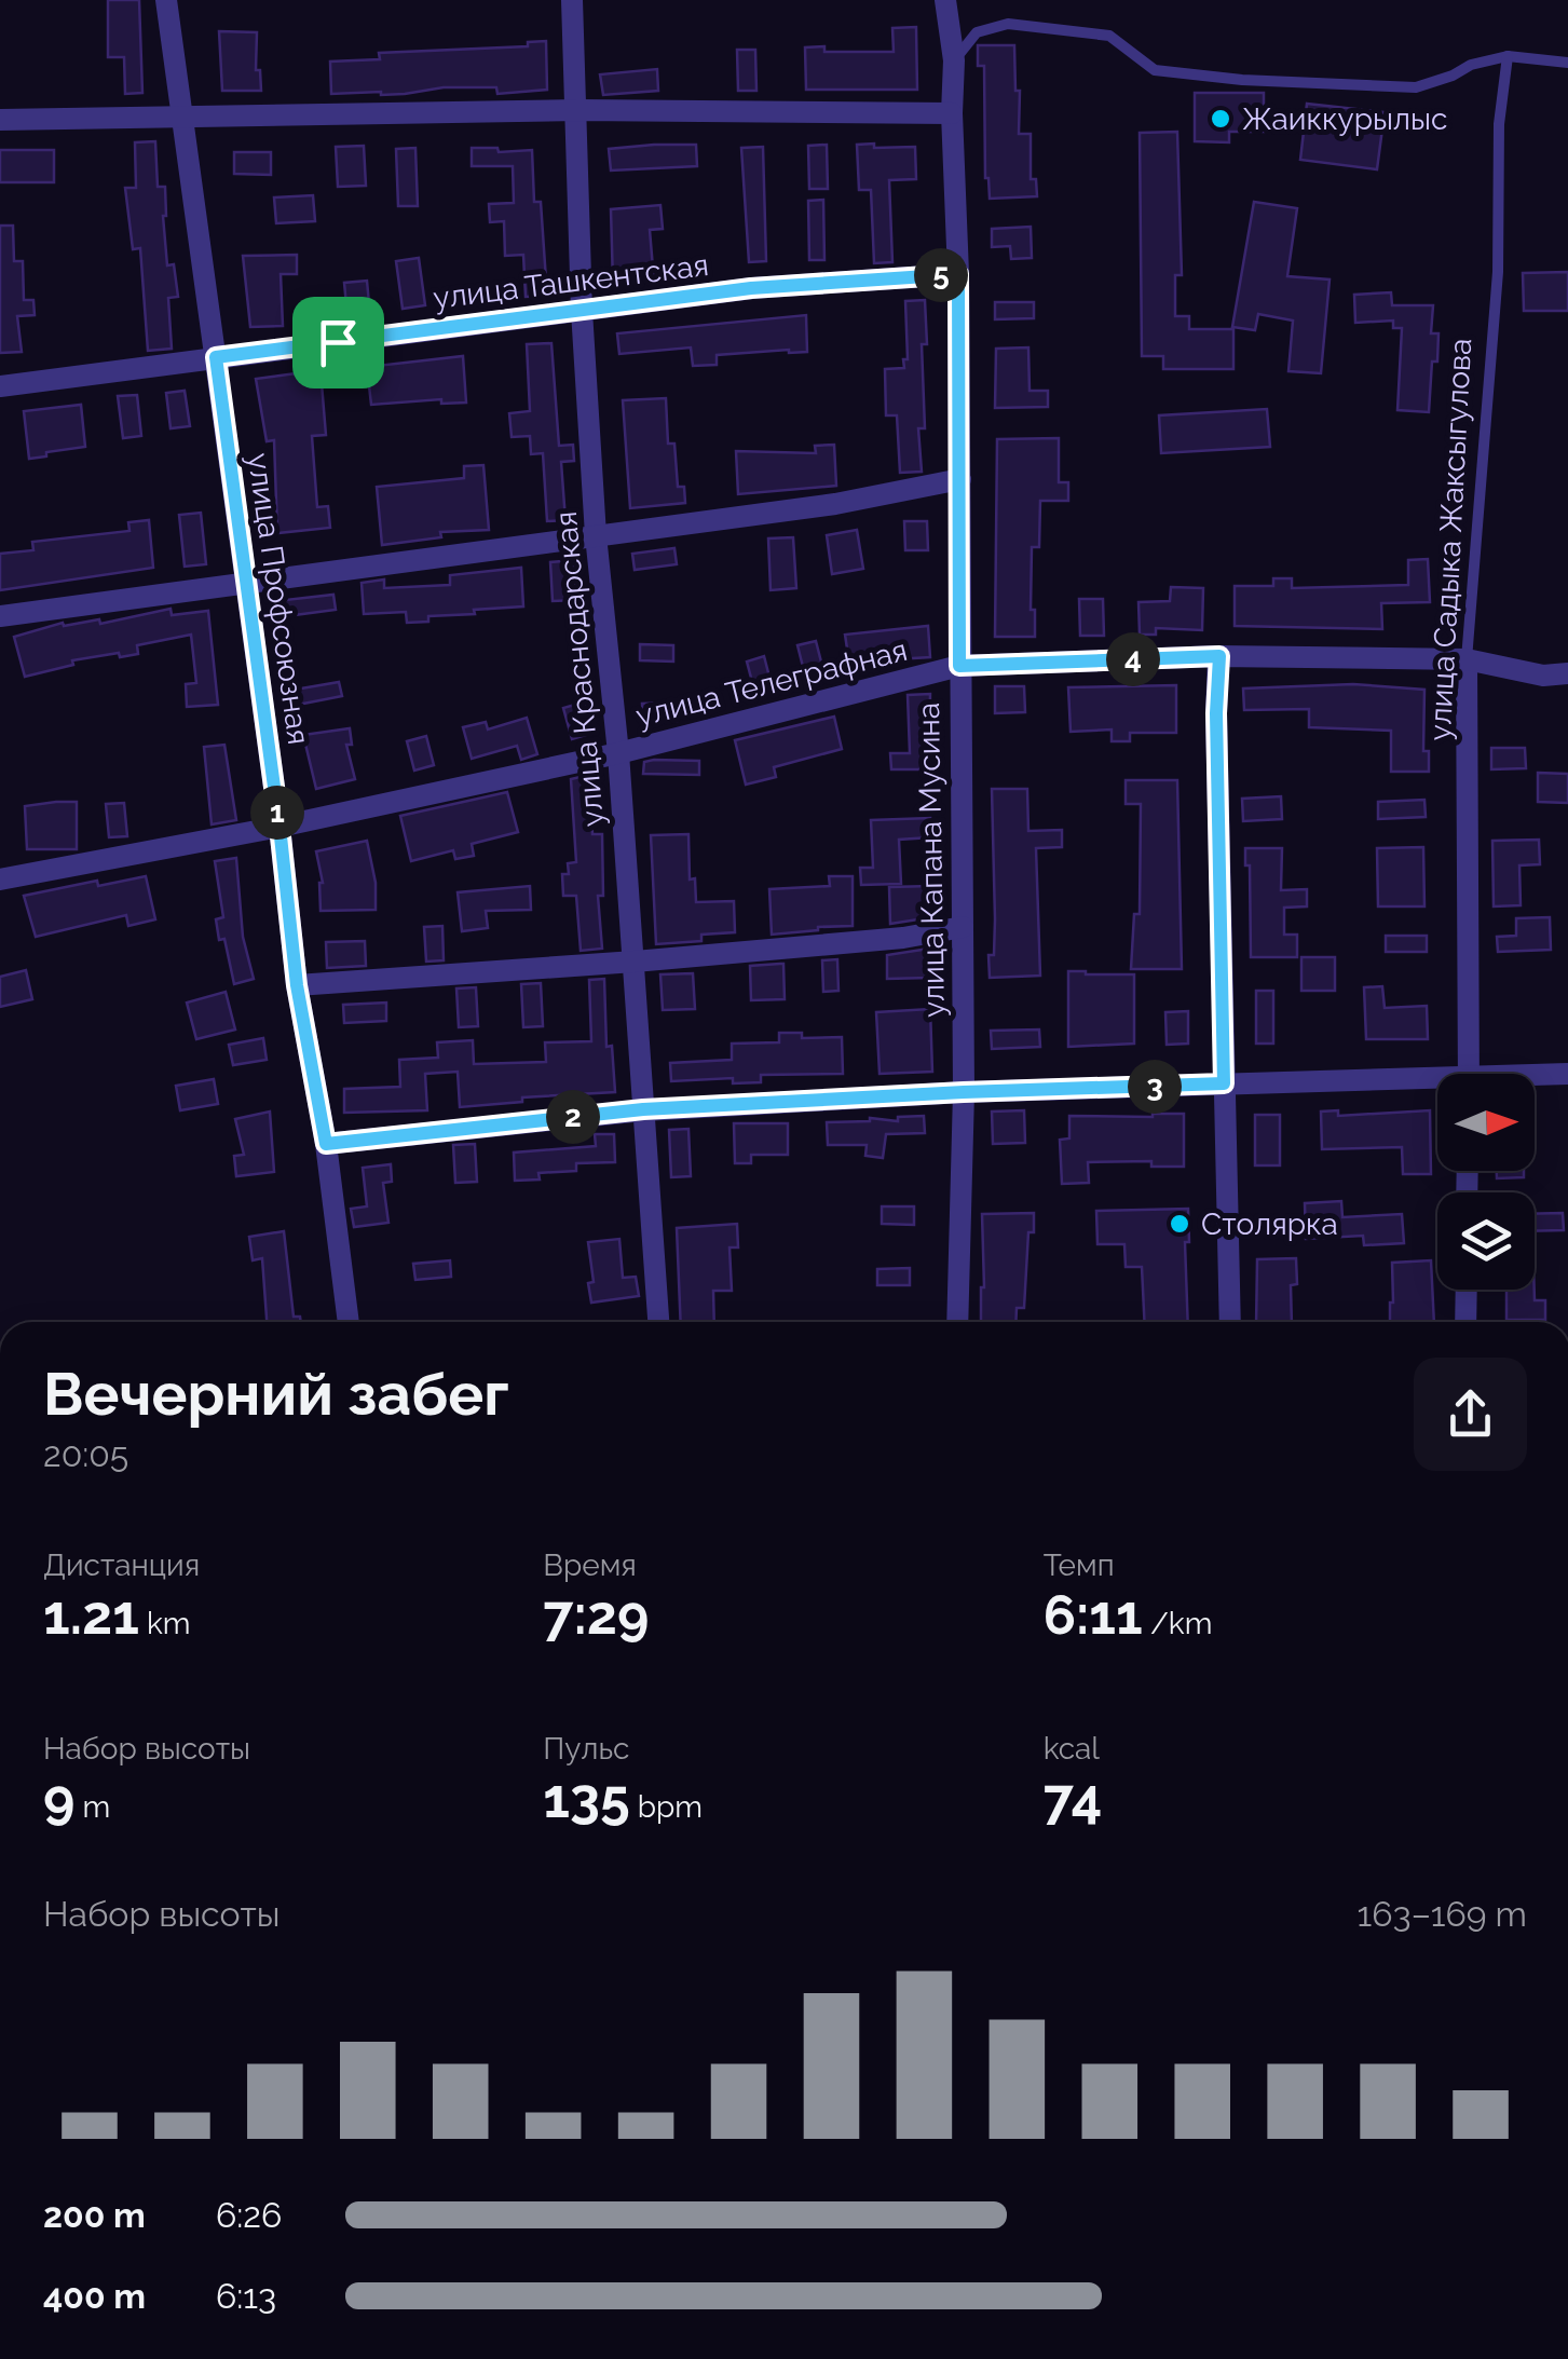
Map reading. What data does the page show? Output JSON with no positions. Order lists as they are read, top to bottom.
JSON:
{
  "streets": {
    "street": [
      "улица Ташкентская",
      "улица Садыка Жаксыгулова",
      "улица Профсоюзная",
      "улица Краснодарская",
      "улица Телеграфная",
      "улица Капана Мусина"
    ]
  },
  "crossings": [
    ["улица Ташкентская", "улица Профсоюзная"],
    ["улица Ташкентская", "улица Краснодарская"],
    ["улица Ташкентская", "улица Капана Мусина"],
    ["улица Садыка Жаксыгулова", "улица Телеграфная"],
    ["улица Профсоюзная", "улица Телеграфная"],
    ["улица Краснодарская", "улица Телеграфная"],
    ["улица Телеграфная", "улица Капана Мусина"]
  ],
  "places": ["Жаиккурылыс", "Столярка"],
  "north": "right",
  "page": {
    "pins": [
      "5",
      "4",
      "1",
      "3",
      "2"
    ],
    "heading": ["Вечерний забег", "20:05"],
    "stats": [
      ["Дистанция", "1.21 km"],
      ["Время", "7:29"],
      ["Темп", "6:11 /km"],
      ["Набор высоты", "9 m"],
      ["Пульс", "135 bpm"],
      ["kcal", "74"]
    ],
    "chart": ["Набор высоты", "163–169 m"],
    "list": [
      {
        "name": "200 m",
        "note": "6:26"
      },
      {
        "name": "400 m",
        "note": "6:13"
      }
    ]
  }
}
